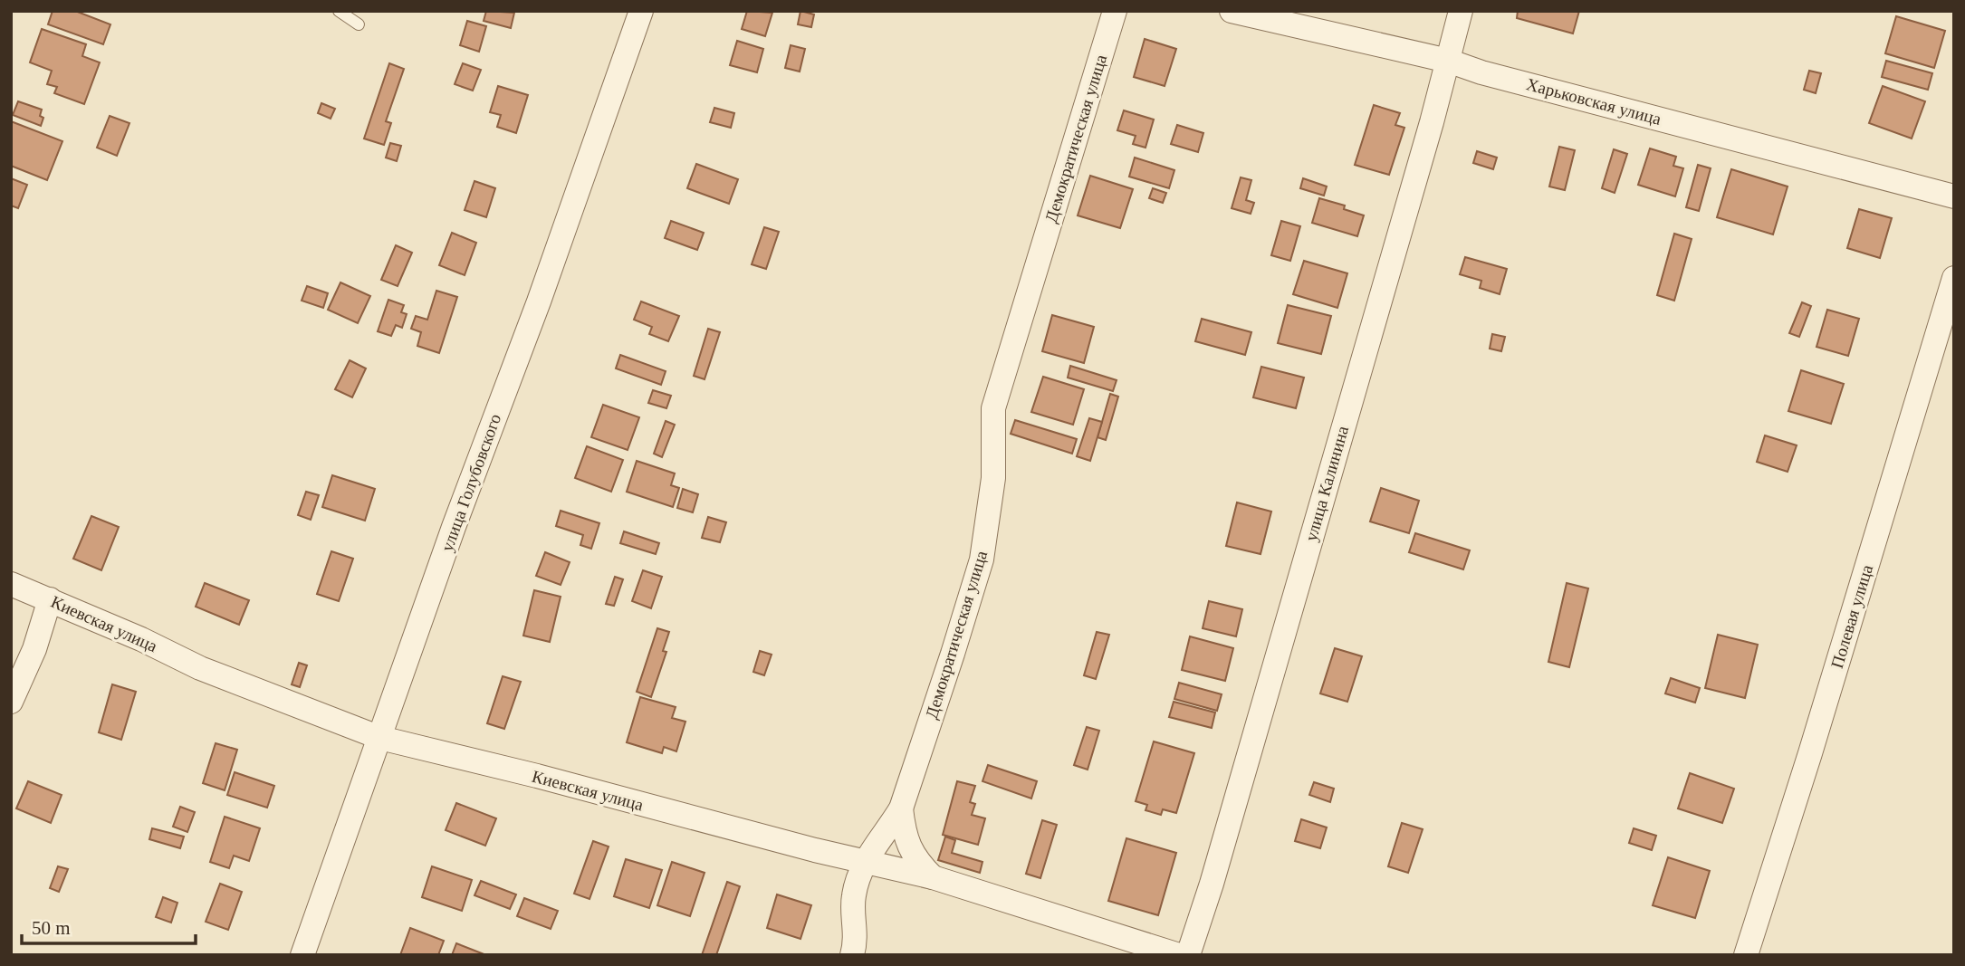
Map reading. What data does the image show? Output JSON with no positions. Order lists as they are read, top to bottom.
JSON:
{
  "streets": {
    "street": [
      "Харьковская улица",
      "Демократическая улица",
      "улица Голубовского",
      "улица Калинина",
      "Полевая улица",
      "Киевская улица"
    ]
  },
  "crossings": [
    ["Харьковская улица", "улица Калинина"],
    ["Демократическая улица", "Киевская улица"],
    ["улица Голубовского", "Киевская улица"]
  ],
  "scale_bar": "50 m"
}
